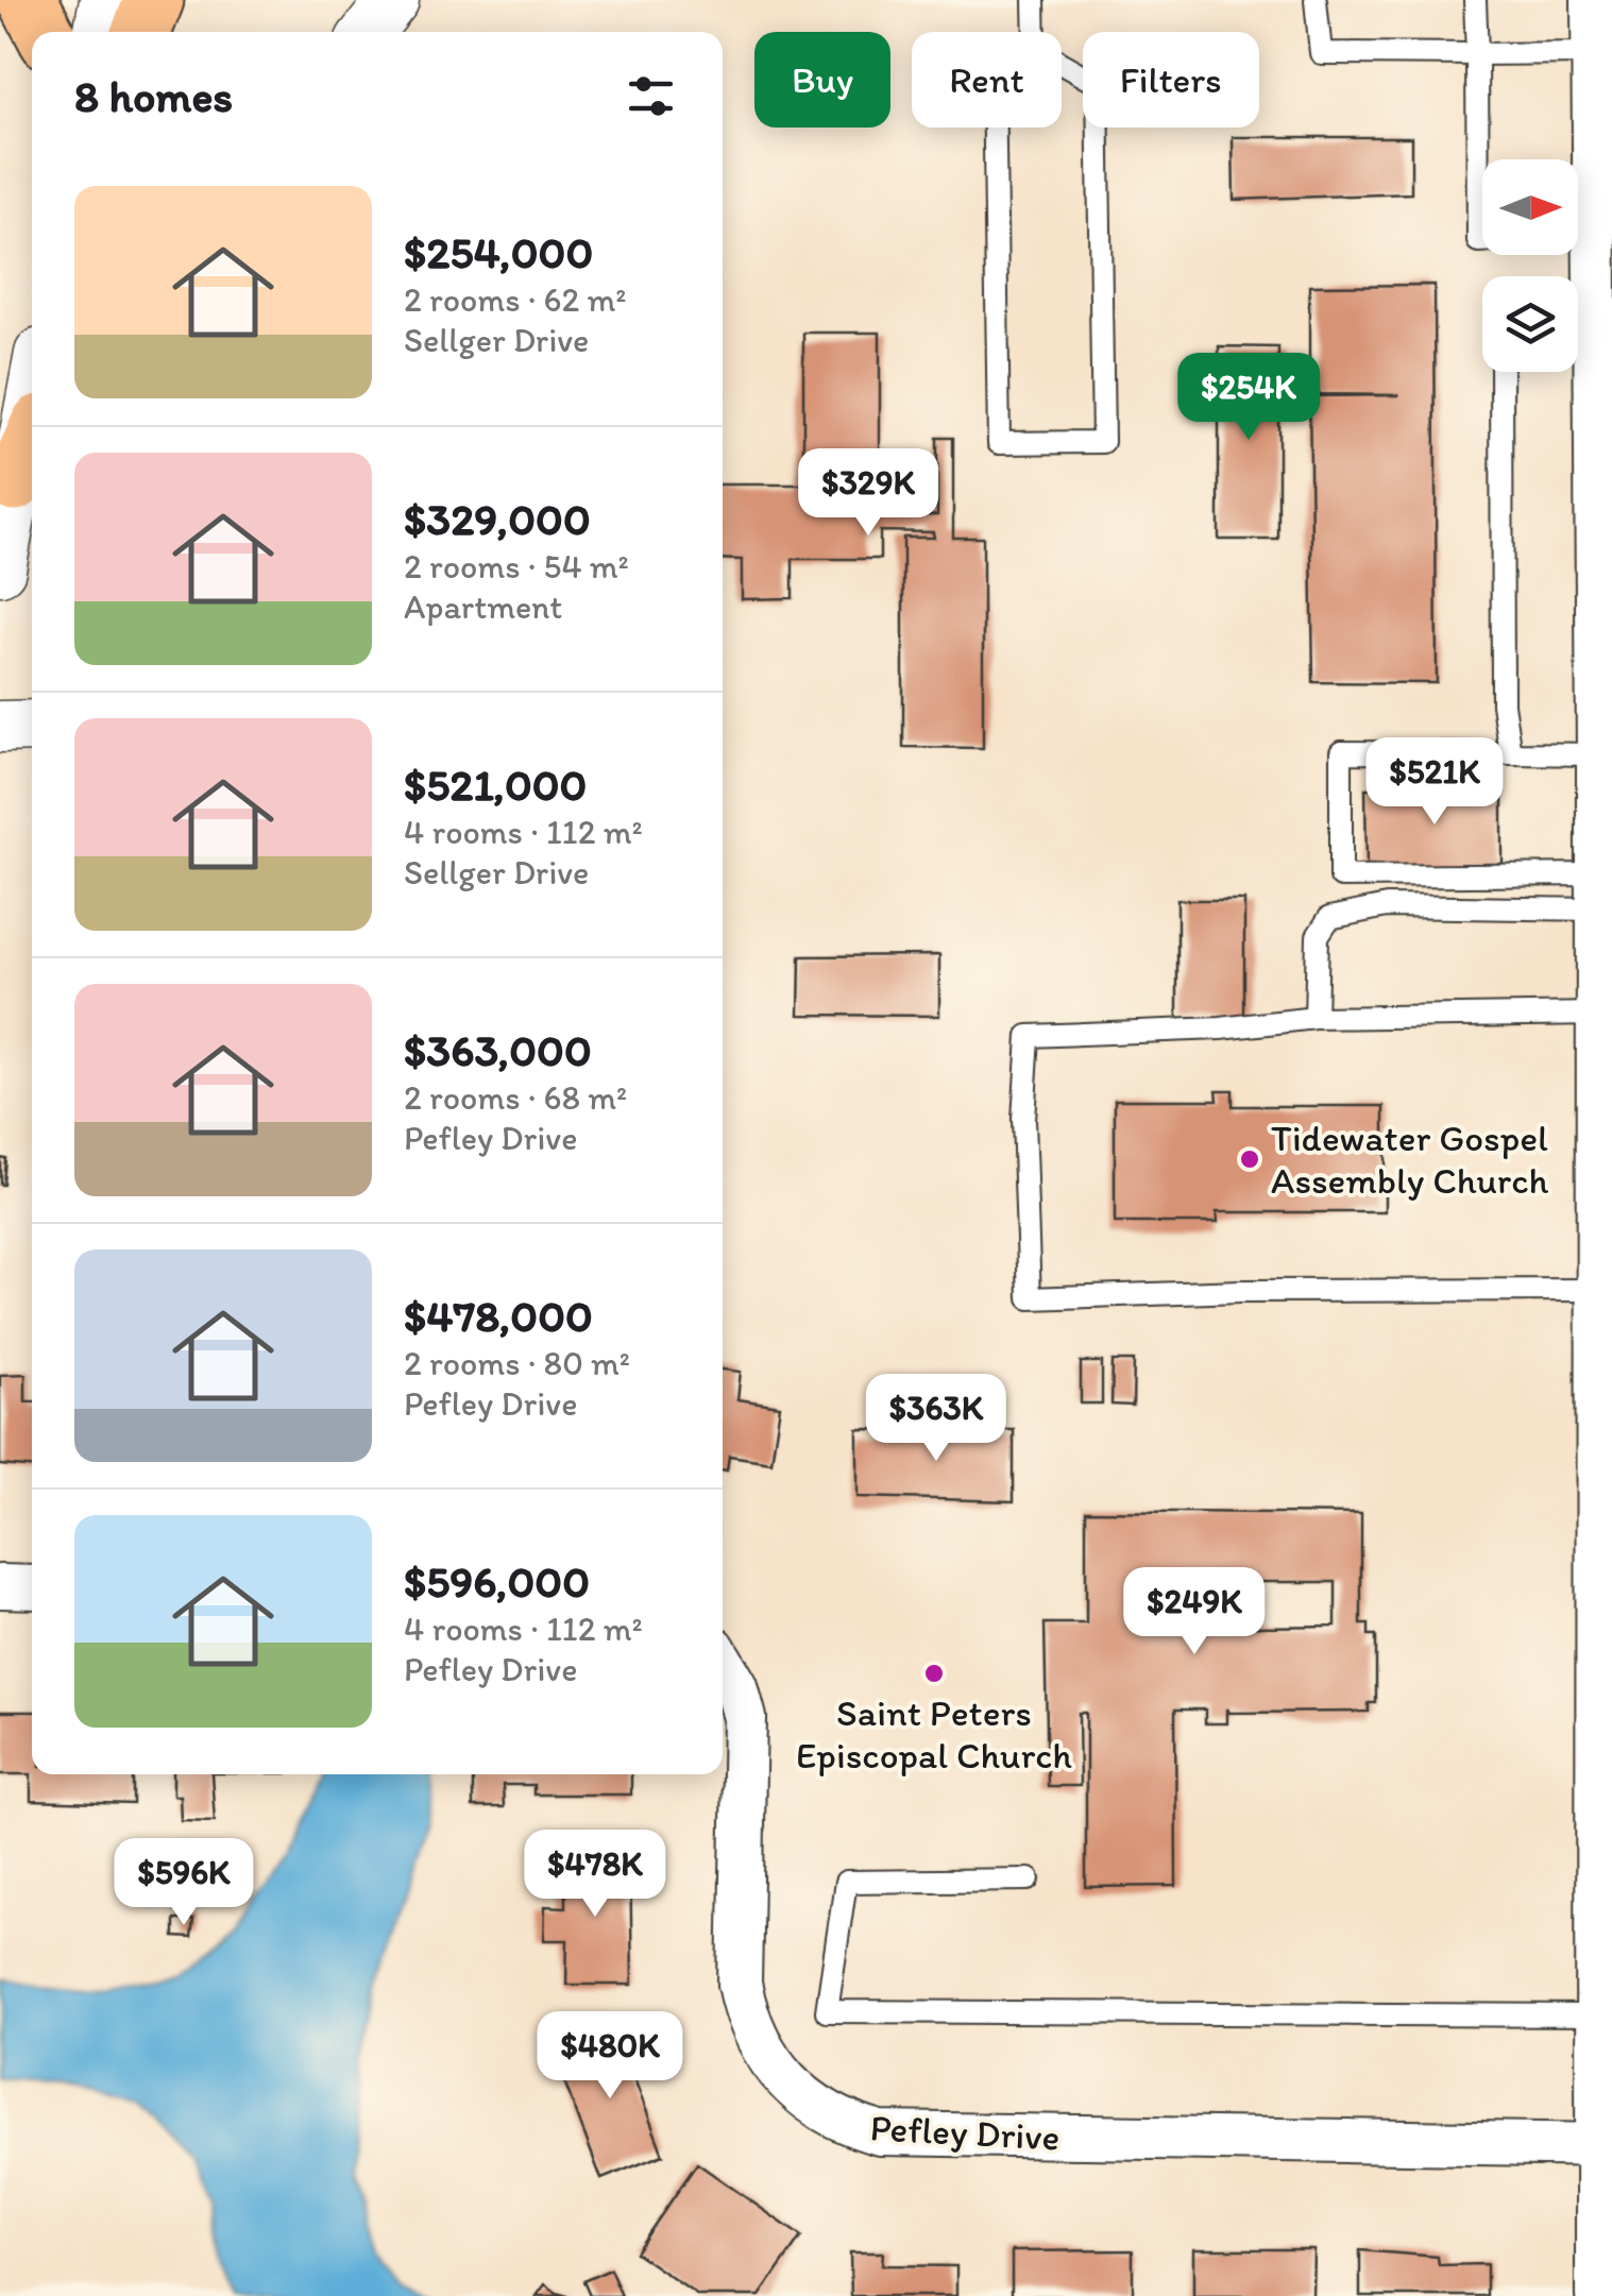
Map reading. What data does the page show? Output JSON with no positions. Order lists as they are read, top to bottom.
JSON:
{
  "streets": {
    "street": ["Pefley Drive"]
  },
  "places": ["Tidewater Gospel Assembly Church", "Saint Peters Episcopal Church"],
  "north": "right",
  "page": {
    "chip": ["Buy", "Rent", "Filters"],
    "heading": "8 homes",
    "list": [
      {
        "name": "$254,000",
        "note": "2 rooms · 62 m² · Sellger Drive"
      },
      {
        "name": "$329,000",
        "note": "2 rooms · 54 m² · Apartment"
      },
      {
        "name": "$521,000",
        "note": "4 rooms · 112 m² · Sellger Drive"
      },
      {
        "name": "$363,000",
        "note": "2 rooms · 68 m² · Pefley Drive"
      },
      {
        "name": "$478,000",
        "note": "2 rooms · 80 m² · Pefley Drive"
      },
      {
        "name": "$596,000",
        "note": "4 rooms · 112 m² · Pefley Drive"
      }
    ],
    "price": [
      "$254K",
      "$329K",
      "$521K",
      "$363K",
      "$249K",
      "$478K",
      "$596K",
      "$480K"
    ]
  }
}
